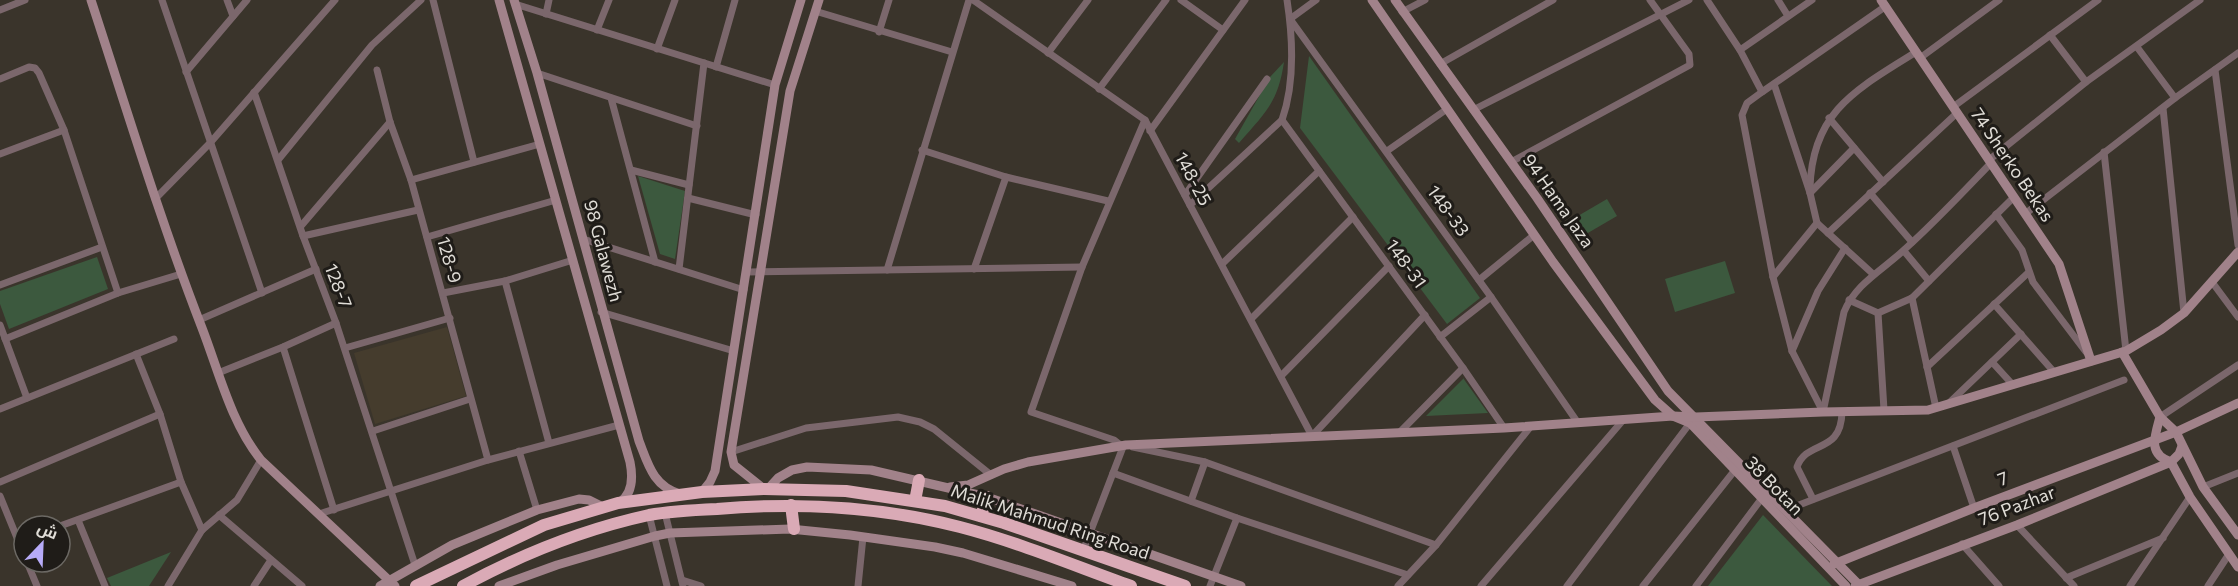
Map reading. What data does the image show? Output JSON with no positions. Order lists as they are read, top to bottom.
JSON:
{
  "streets": {
    "highway": ["Malik Mahmud Ring Road"],
    "street": [
      "74 Sherko Bekas",
      "148-25",
      "94 Hama Jaza",
      "148-33",
      "98 Galawezh",
      "128-9",
      "148-31",
      "128-7",
      "7",
      "38 Botan",
      "76 Pazhar"
    ]
  },
  "crossings": [
    ["94 Hama Jaza", "38 Botan"],
    ["98 Galawezh", "Malik Mahmud Ring Road"],
    ["7", "38 Botan"],
    ["7", "76 Pazhar"],
    ["38 Botan", "76 Pazhar"]
  ],
  "north": "top right"
}
